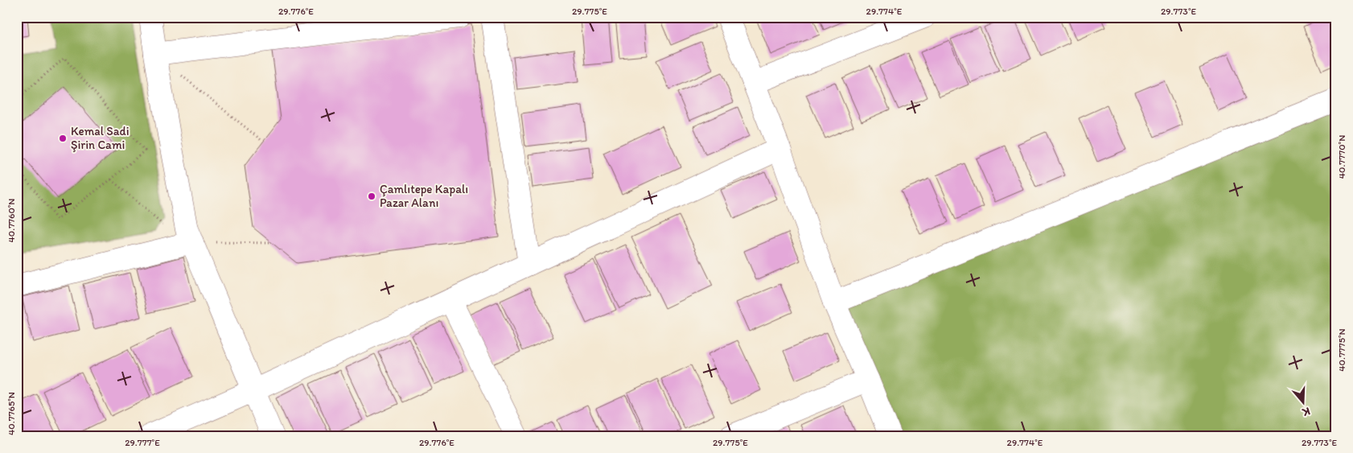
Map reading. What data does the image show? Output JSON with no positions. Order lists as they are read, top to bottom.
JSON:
{
  "places": ["Kemal Sadi Şirin Cami", "Çamlıtepe Kapalı Pazar Alanı"],
  "north": "bottom",
  "coordinates": [
    "29.776°E",
    "29.775°E",
    "29.774°E",
    "29.773°E",
    "40.7770°N",
    "40.7760°N",
    "40.7775°N",
    "40.7765°N",
    "29.777°E"
  ]
}
